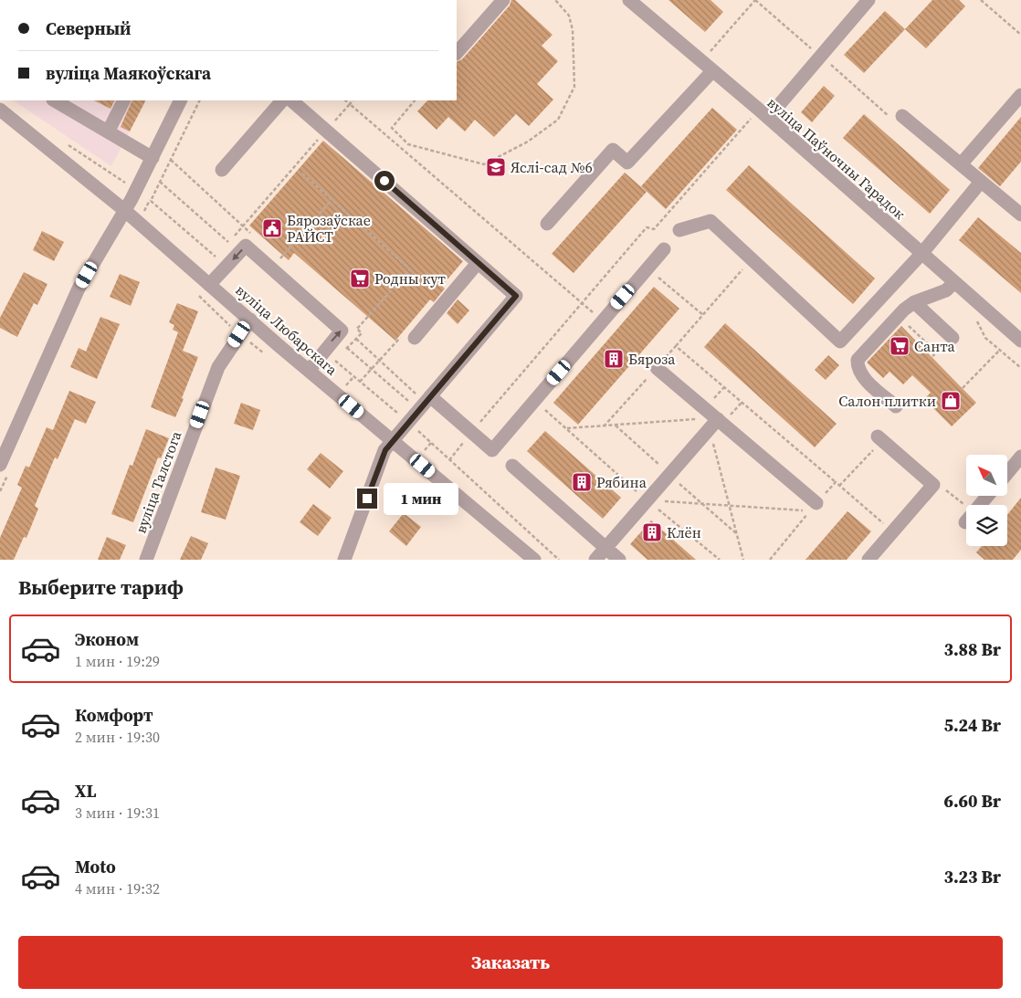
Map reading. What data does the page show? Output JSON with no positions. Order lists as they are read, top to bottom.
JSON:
{
  "streets": {
    "street": ["вуліца Паўночны Гарадок", "вуліца Любарскага", "вуліца Талстога"]
  },
  "crossings": [
    ["вуліца Любарскага", "вуліца Талстога"]
  ],
  "places": {
    "school or university": ["Яслі-сад №6"],
    "public building": ["Бярозаўскае РАЙСТ"],
    "supermarket": ["Родны кут", "Санта"],
    "building": ["Бяроза", "Рябина", "Клён"],
    "shop": ["Салон плитки"]
  },
  "north": "top left",
  "page": {
    "banner": ["Северный", "вуліца Маякоўскага"],
    "bubble": "1 мин",
    "heading": "Выберите тариф",
    "list": [
      {
        "name": "Эконом",
        "note": "1 мин · 19:29",
        "value": "3.88 Br"
      },
      {
        "name": "Комфорт",
        "note": "2 мин · 19:30",
        "value": "5.24 Br"
      },
      {
        "name": "XL",
        "note": "3 мин · 19:31",
        "value": "6.60 Br"
      },
      {
        "name": "Moto",
        "note": "4 мин · 19:32",
        "value": "3.23 Br"
      }
    ],
    "buttons": "Заказать"
  }
}
